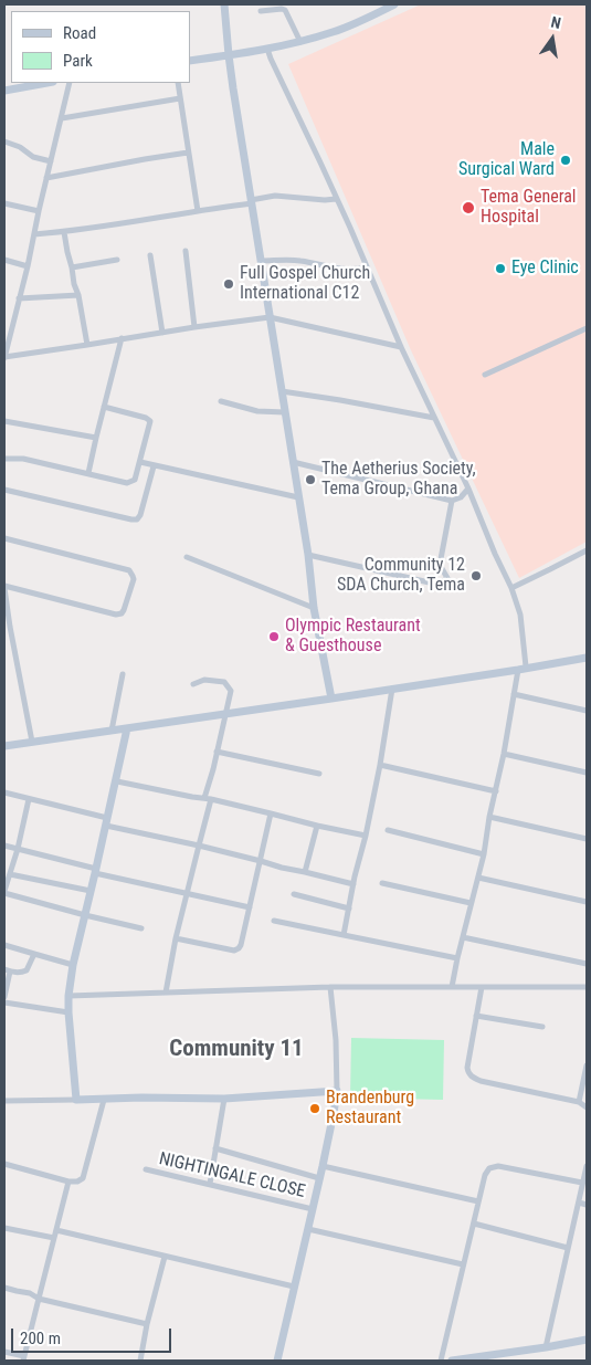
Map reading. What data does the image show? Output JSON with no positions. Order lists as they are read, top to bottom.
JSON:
{
  "streets": {
    "street": ["NIGHTINGALE CLOSE"]
  },
  "districts": ["Community 11"],
  "places": [
    "Male Surgical Ward",
    "Tema General Hospital",
    "Eye Clinic",
    "Full Gospel Church International C12",
    "The Aetherius Society, Tema Group, Ghana",
    "Community 12 SDA Church, Tema",
    "Olympic Restaurant & Guesthouse",
    "Brandenburg Restaurant"
  ],
  "legend": ["Road", "Park"],
  "scale_bar": "200 m",
  "north": "top"
}
